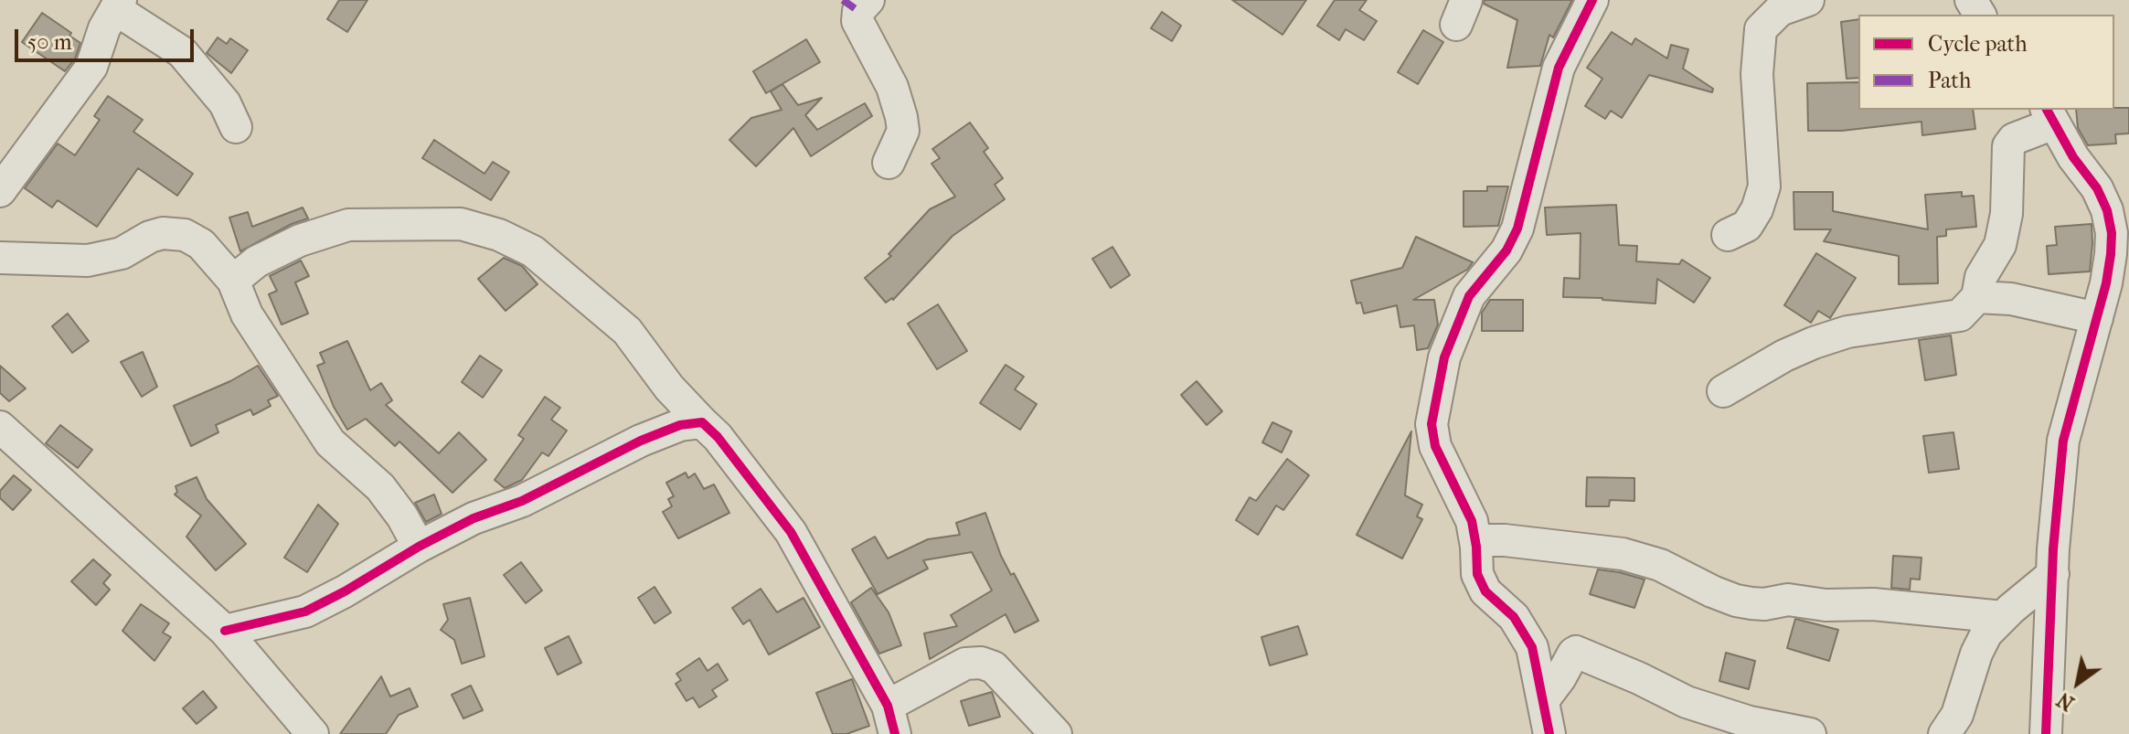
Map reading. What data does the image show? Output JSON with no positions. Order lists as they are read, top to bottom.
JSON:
{
  "legend": ["Cycle path", "Path"],
  "scale_bar": "50 m",
  "north": "bottom left"
}
